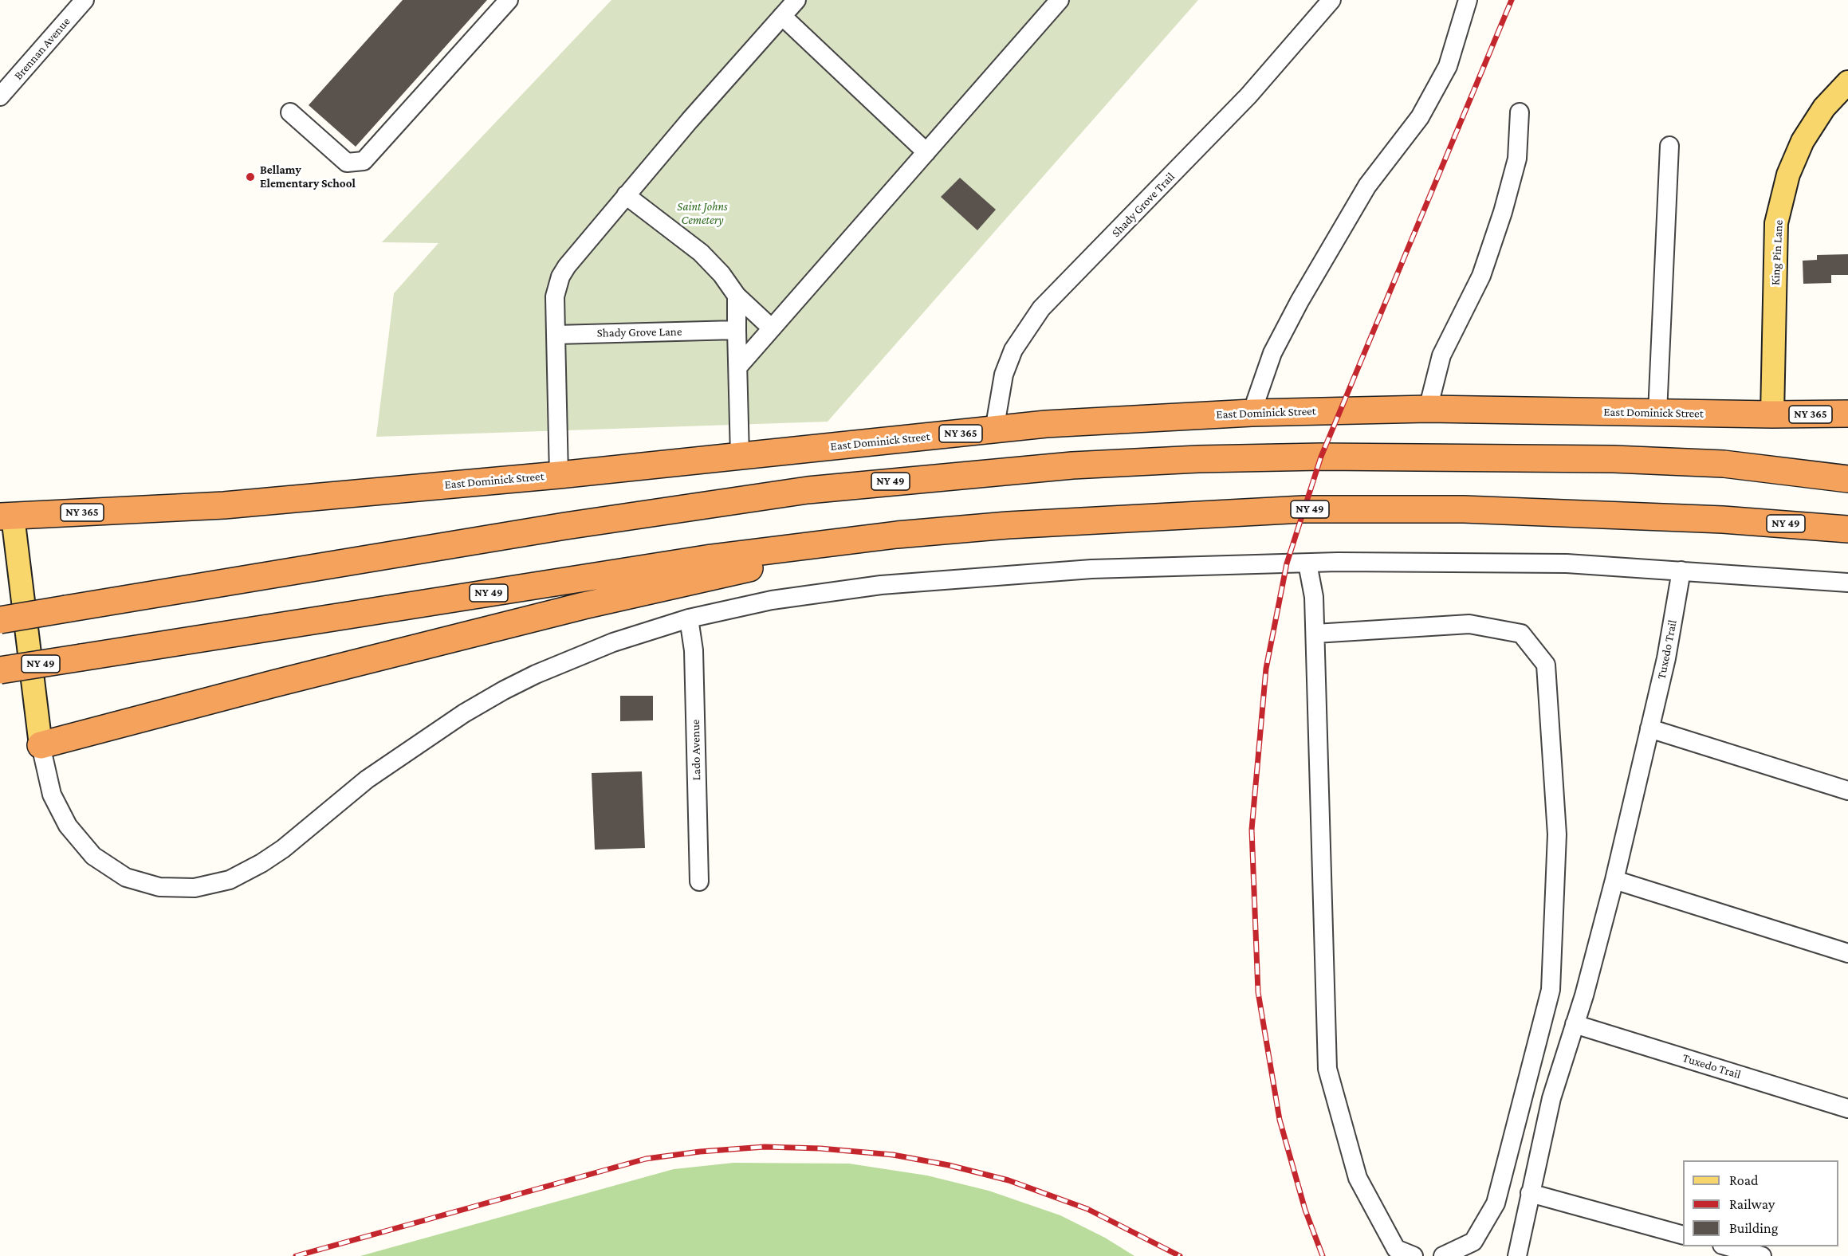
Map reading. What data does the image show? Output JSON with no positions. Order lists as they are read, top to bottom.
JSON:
{
  "streets": {
    "highway": ["East Dominick Street", "NY 365", "NY 49"],
    "main road": ["King Pin Lane"],
    "street": [
      "Brennan Avenue",
      "Shady Grove Trail",
      "Shady Grove Lane",
      "Tuxedo Trail",
      "Lado Avenue"
    ]
  },
  "crossings": [
    ["Shady Grove Trail", "East Dominick Street"],
    ["King Pin Lane", "East Dominick Street"]
  ],
  "parks": ["Saint Johns Cemetery"],
  "places": ["Bellamy Elementary School"],
  "legend": ["Road", "Railway", "Building"]
}
